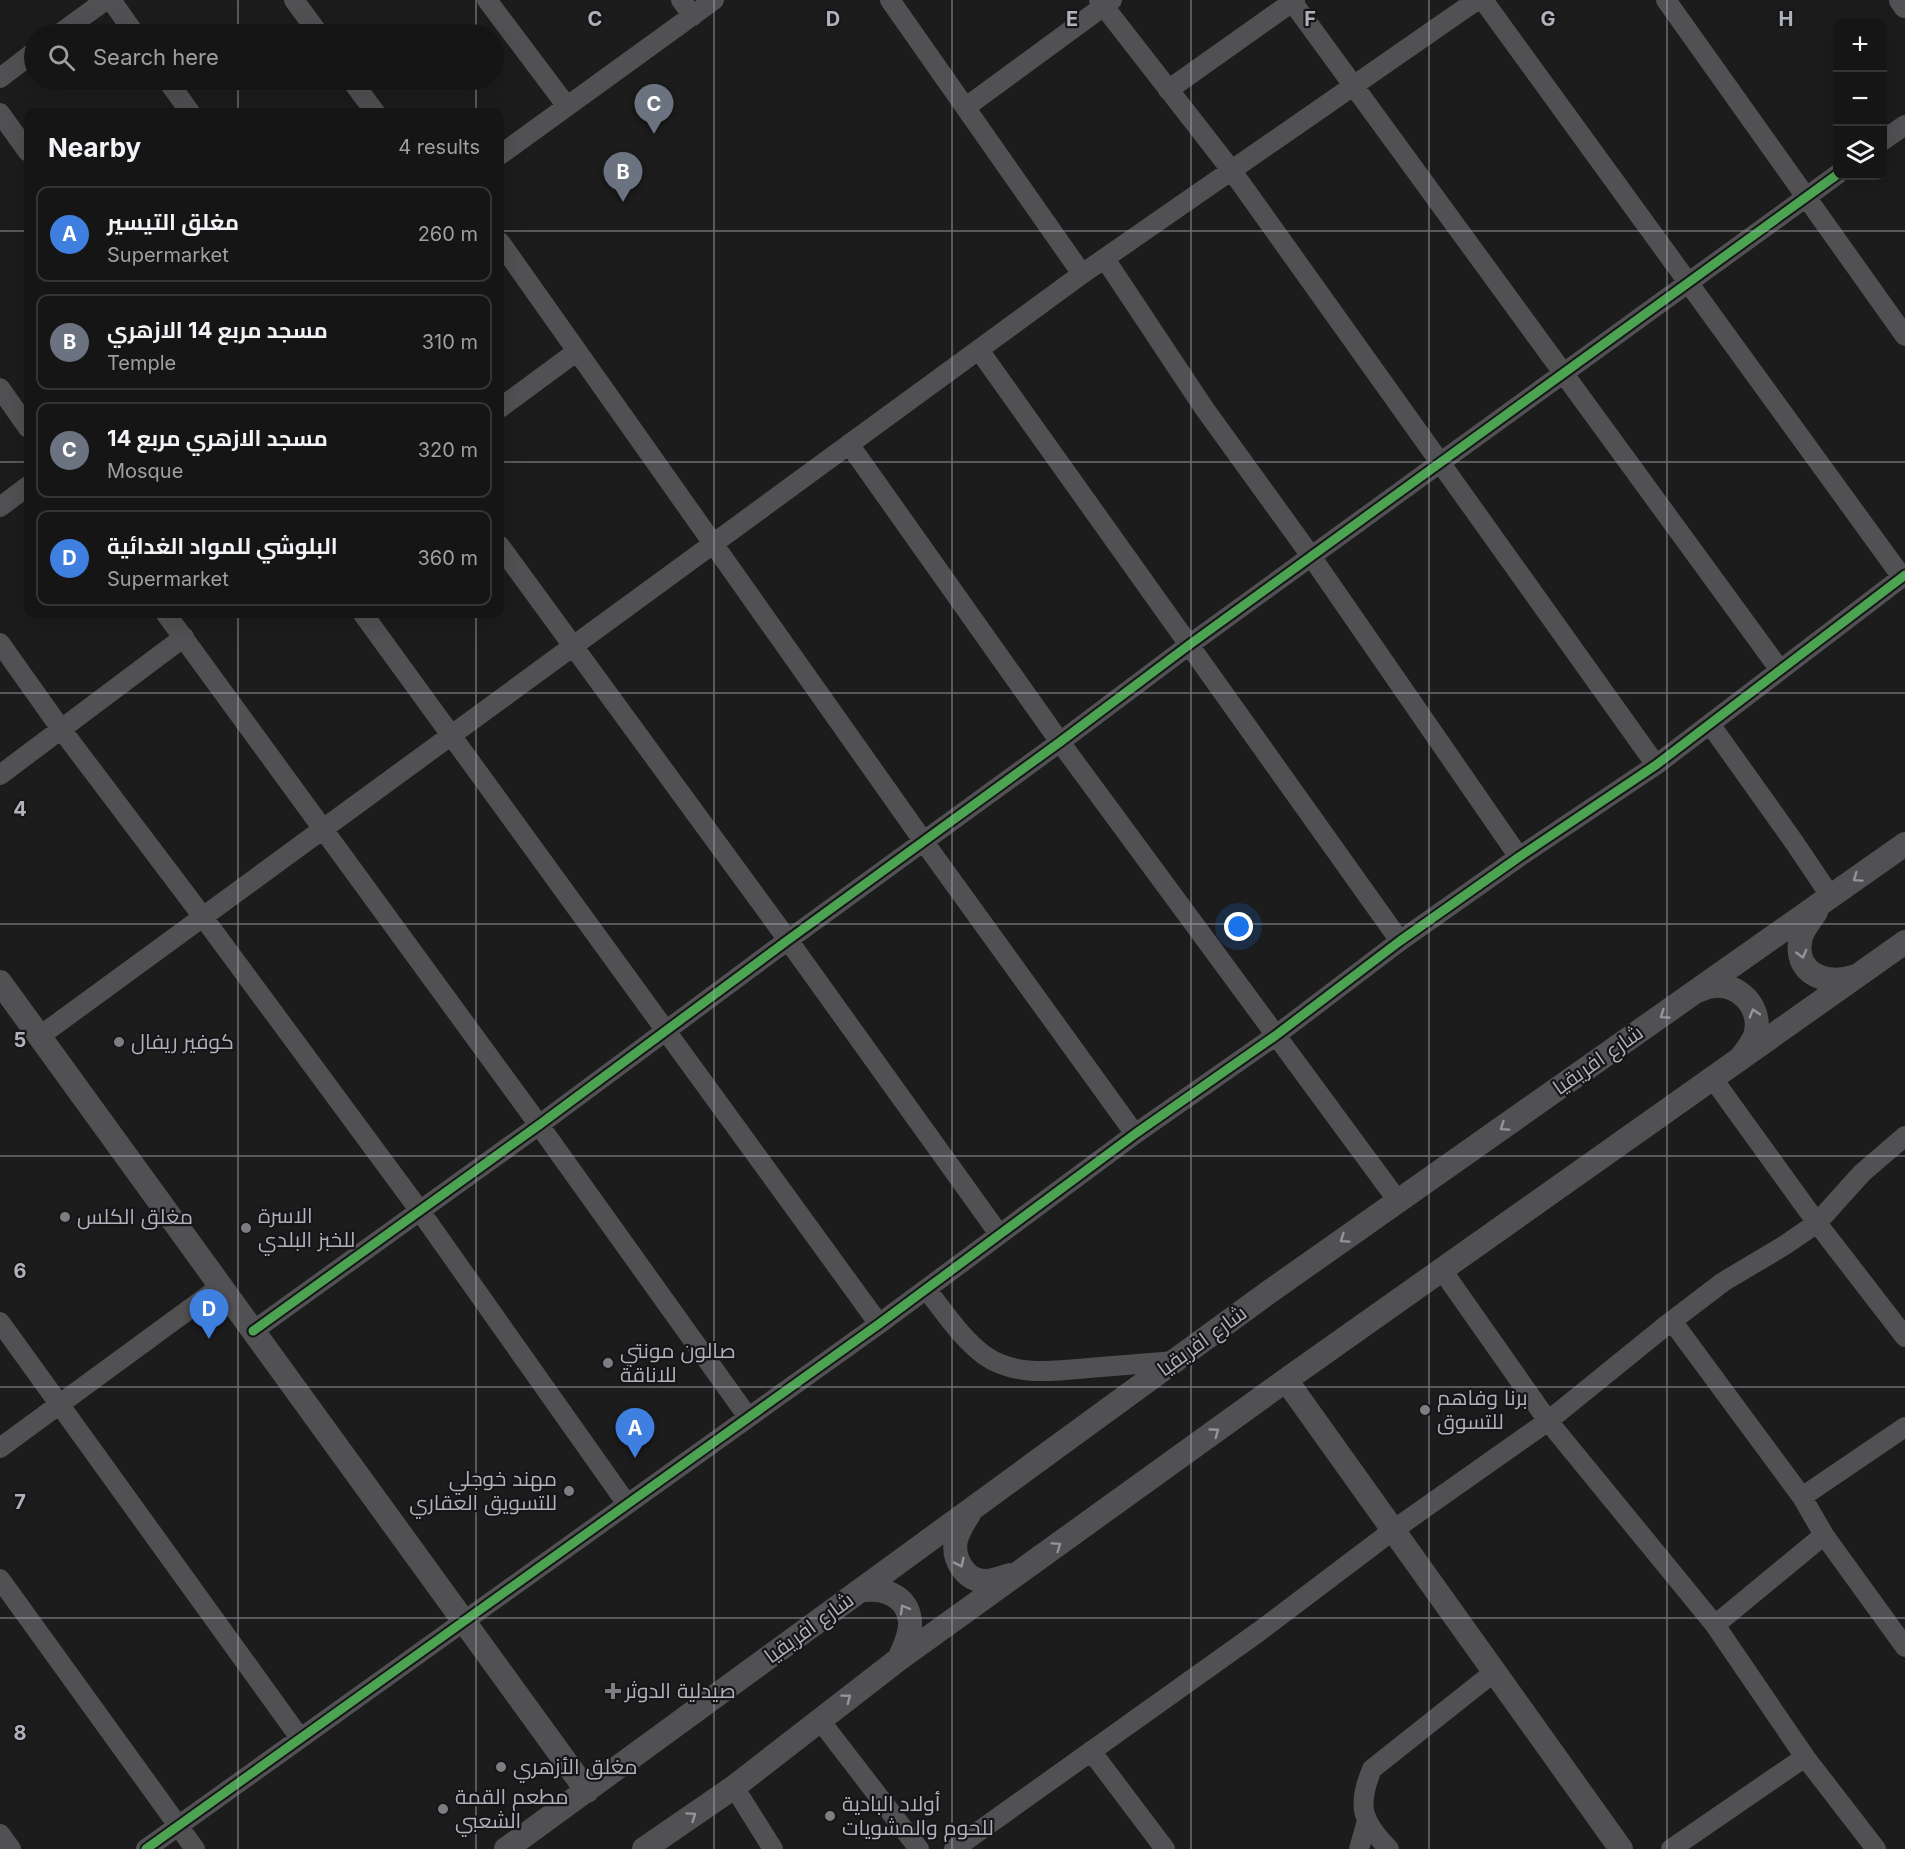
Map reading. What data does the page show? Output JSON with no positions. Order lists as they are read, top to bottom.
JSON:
{
  "streets": {
    "street": ["شارع افريقيا"]
  },
  "places": {
    "other": [
      "كوفير ريفال",
      "مغلق الكلس",
      "الاسرة للخبز البلدي",
      "صالون مونتي للاناقة",
      "برنا وفاهم للتسوق",
      "مهند خوجلي للتسويق العقاري",
      "مغلق الأزهري",
      "مطعم القمة الشعبي",
      "أولاد البادية للحوم والمشويات"
    ],
    "health": ["صيدلية الدوثر"]
  },
  "page": {
    "map_buttons": ["+", "−"],
    "search": "Search here",
    "pins": [
      "C",
      "B",
      "D",
      "A"
    ],
    "heading": ["Nearby", "4 results"],
    "list": [
      {
        "mark": "A",
        "name": "مغلق التيسير",
        "note": "Supermarket",
        "value": "260 m"
      },
      {
        "mark": "B",
        "name": "مسجد مربع 14 الازهري",
        "note": "Temple",
        "value": "310 m"
      },
      {
        "mark": "C",
        "name": "مسجد الازهري مربع 14",
        "note": "Mosque",
        "value": "320 m"
      },
      {
        "mark": "D",
        "name": "البلوشي للمواد الغدائية",
        "note": "Supermarket",
        "value": "360 m"
      }
    ]
  },
  "grid": {
    "columns": [
      "C",
      "D",
      "E",
      "F",
      "G",
      "H"
    ],
    "rows": [
      "4",
      "5",
      "6",
      "7",
      "8"
    ]
  }
}
